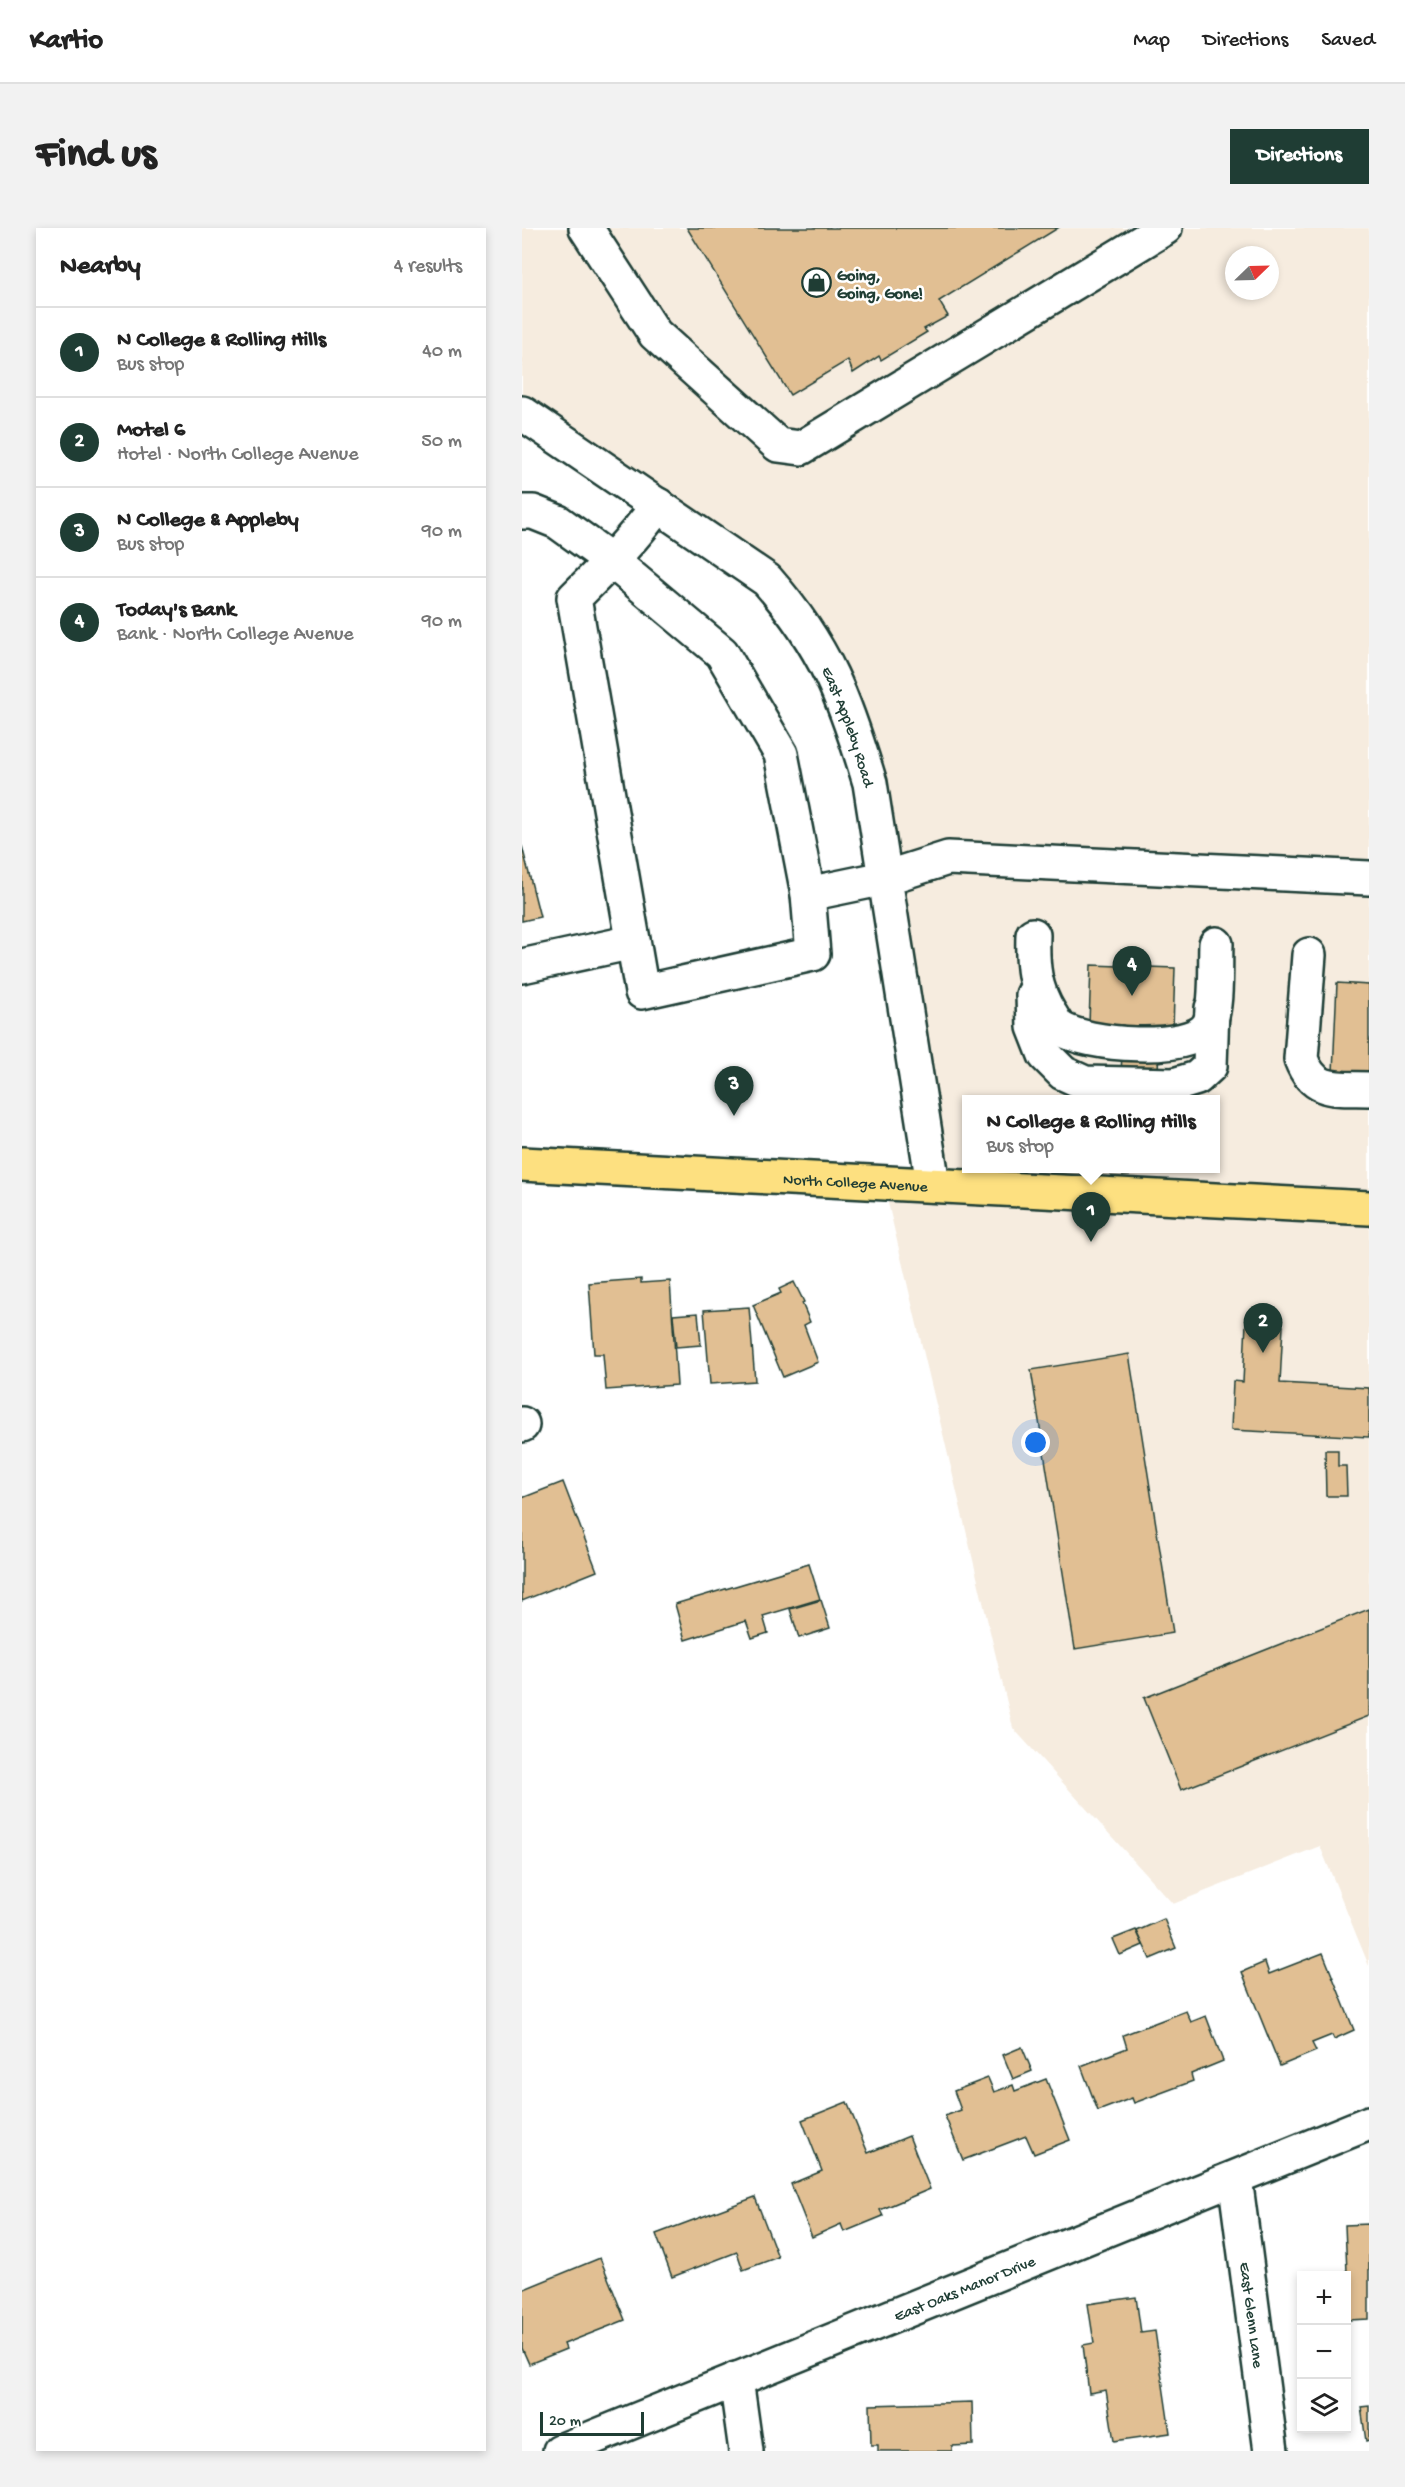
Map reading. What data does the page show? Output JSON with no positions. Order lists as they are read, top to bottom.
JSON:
{
  "streets": {
    "main road": ["North College Avenue"],
    "street": ["East Appleby Road", "East Oaks Manor Drive", "East Glenn Lane"]
  },
  "crossings": [
    ["East Appleby Road", "North College Avenue"],
    ["East Oaks Manor Drive", "East Glenn Lane"]
  ],
  "places": {
    "shop": ["Going, Going, Gone!"]
  },
  "scale_bar": "20 m",
  "north": "top right",
  "page": {
    "header": "Kartio",
    "nav": ["Map", "Directions", "Saved"],
    "buttons": "Directions",
    "title": "Find us",
    "heading": ["Nearby", "4 results"],
    "list": [
      {
        "mark": "1",
        "name": "N College & Rolling Hills",
        "note": "Bus stop",
        "value": "40 m"
      },
      {
        "mark": "2",
        "name": "Motel 6",
        "note": "Hotel · North College Avenue",
        "value": "50 m"
      },
      {
        "mark": "3",
        "name": "N College & Appleby",
        "note": "Bus stop",
        "value": "90 m"
      },
      {
        "mark": "4",
        "name": "Today's Bank",
        "note": "Bank · North College Avenue",
        "value": "90 m"
      }
    ],
    "pins": [
      "4",
      "3",
      "1",
      "2"
    ],
    "popup": ["N College & Rolling Hills", "Bus stop"],
    "map_buttons": ["+", "−"],
    "scale": "20 m"
  }
}
